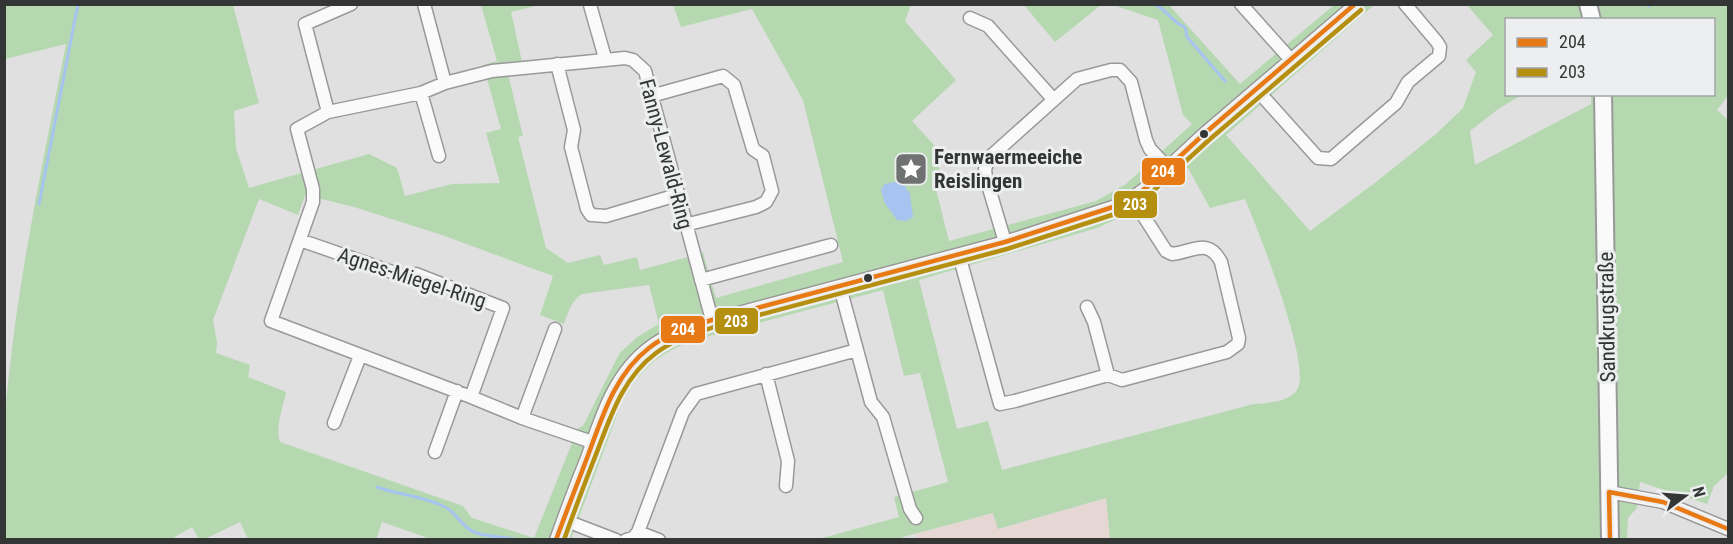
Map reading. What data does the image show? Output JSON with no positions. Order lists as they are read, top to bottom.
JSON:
{
  "streets": {
    "street": ["Fanny-Lewald-Ring", "Agnes-Miegel-Ring", "Sandkrugstraße"]
  },
  "crossings": [
    ["Fanny-Lewald-Ring", "Agnes-Miegel-Ring"]
  ],
  "places": {
    "place": ["Fernwaermeeiche Reislingen"]
  },
  "lines": ["transit line 204", "transit line 203"],
  "legend": ["204", "203"],
  "north": "right"
}
